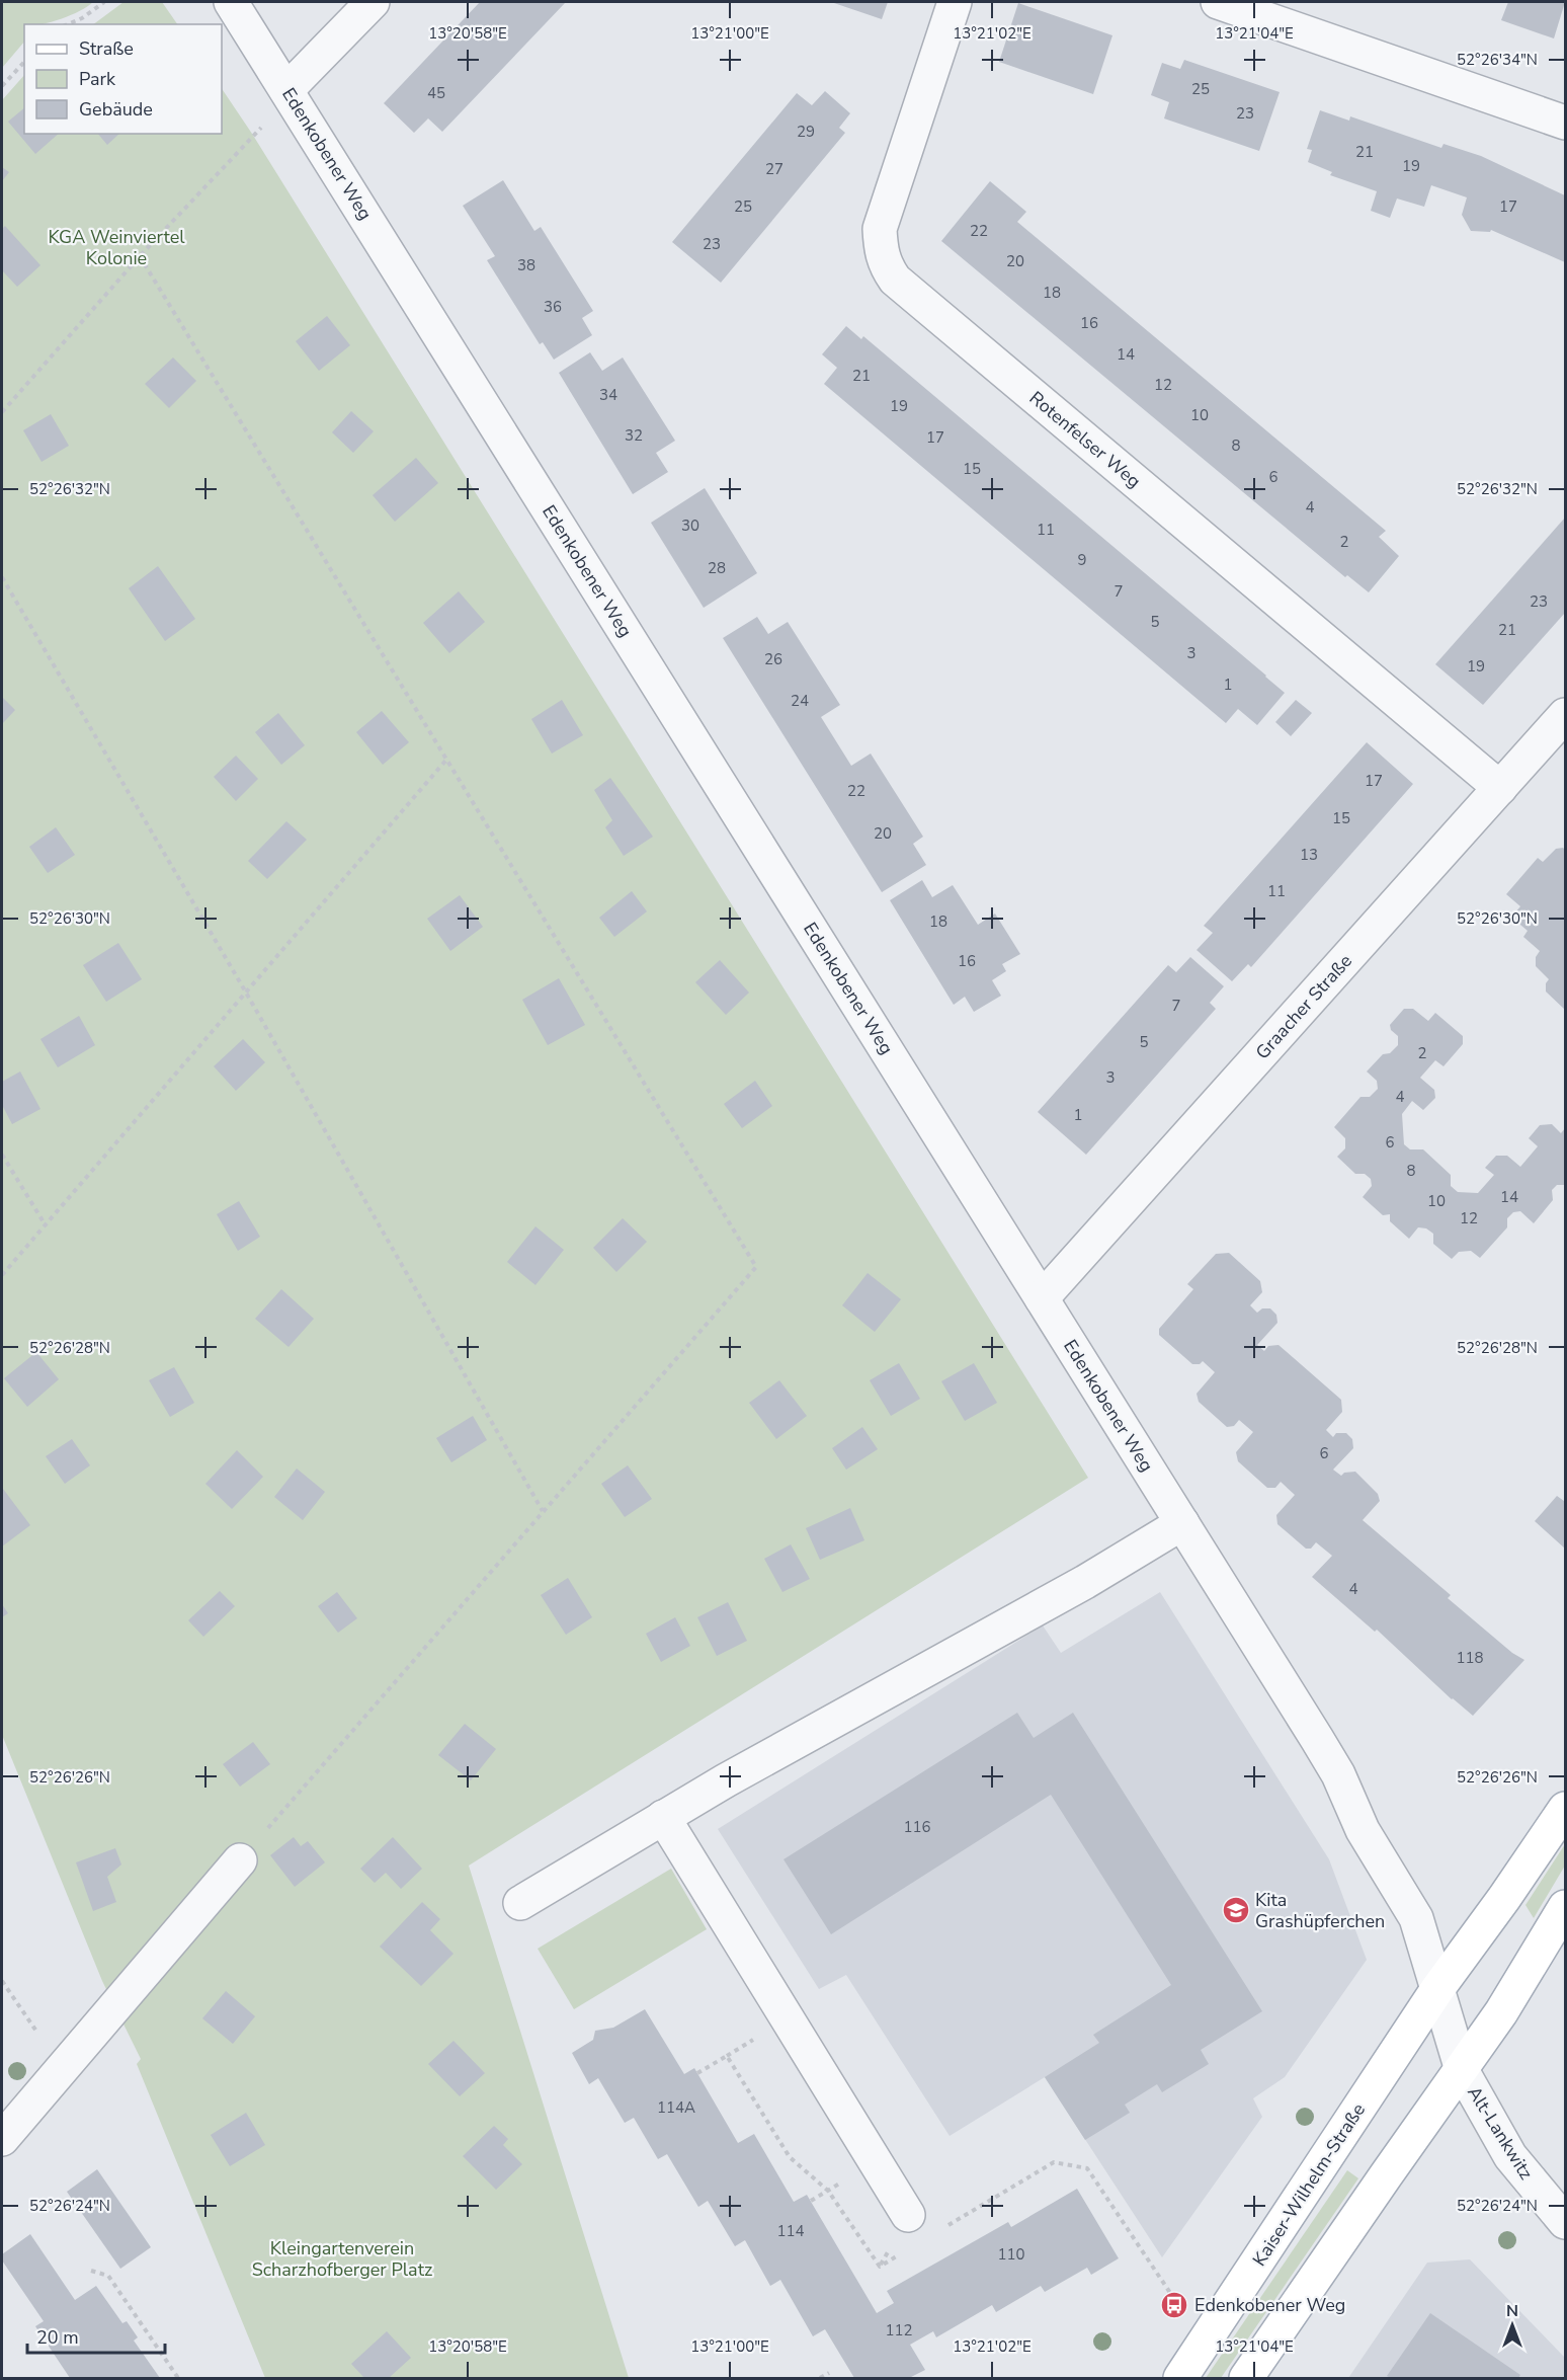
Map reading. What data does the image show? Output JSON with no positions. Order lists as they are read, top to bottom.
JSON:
{
  "streets": {
    "main road": ["Kaiser-Wilhelm-Straße"],
    "street": [
      "Edenkobener Weg",
      "Rotenfelser Weg",
      "Graacher Straße",
      "Alt-Lankwitz"
    ]
  },
  "crossings": [
    ["Edenkobener Weg", "Graacher Straße"],
    ["Edenkobener Weg", "Kaiser-Wilhelm-Straße"],
    ["Rotenfelser Weg", "Graacher Straße"]
  ],
  "parks": ["KGA Weinviertel Kolonie", "Kleingartenverein Scharzhofberger Platz"],
  "places": {
    "school or university": ["Kita Grashüpferchen"],
    "bus stop": ["Edenkobener Weg"]
  },
  "house_numbers": [
    "25",
    "45",
    "23",
    "29",
    "21",
    "19",
    "27",
    "25",
    "17",
    "22",
    "23",
    "20",
    "38",
    "18",
    "36",
    "16",
    "14",
    "21",
    "12",
    "34",
    "19",
    "10",
    "32",
    "17",
    "8",
    "15",
    "6",
    "4",
    "30",
    "11",
    "2",
    "9",
    "28",
    "7",
    "23",
    "5",
    "21",
    "3",
    "26",
    "19",
    "1",
    "24",
    "17",
    "22",
    "15",
    "20",
    "13",
    "11",
    "18",
    "16",
    "7",
    "5",
    "2",
    "3",
    "4",
    "1",
    "6",
    "8",
    "14",
    "10",
    "12",
    "6",
    "4",
    "118",
    "116",
    "114A",
    "114",
    "110",
    "112"
  ],
  "legend": ["Straße", "Park", "Gebäude"],
  "scale_bar": "20 m",
  "north": "top",
  "coordinates": [
    "13°20'58\"E",
    "13°21'00\"E",
    "13°21'02\"E",
    "13°21'04\"E",
    "52°26'34\"N",
    "52°26'32\"N",
    "52°26'30\"N",
    "52°26'28\"N",
    "52°26'26\"N",
    "52°26'24\"N"
  ]
}
